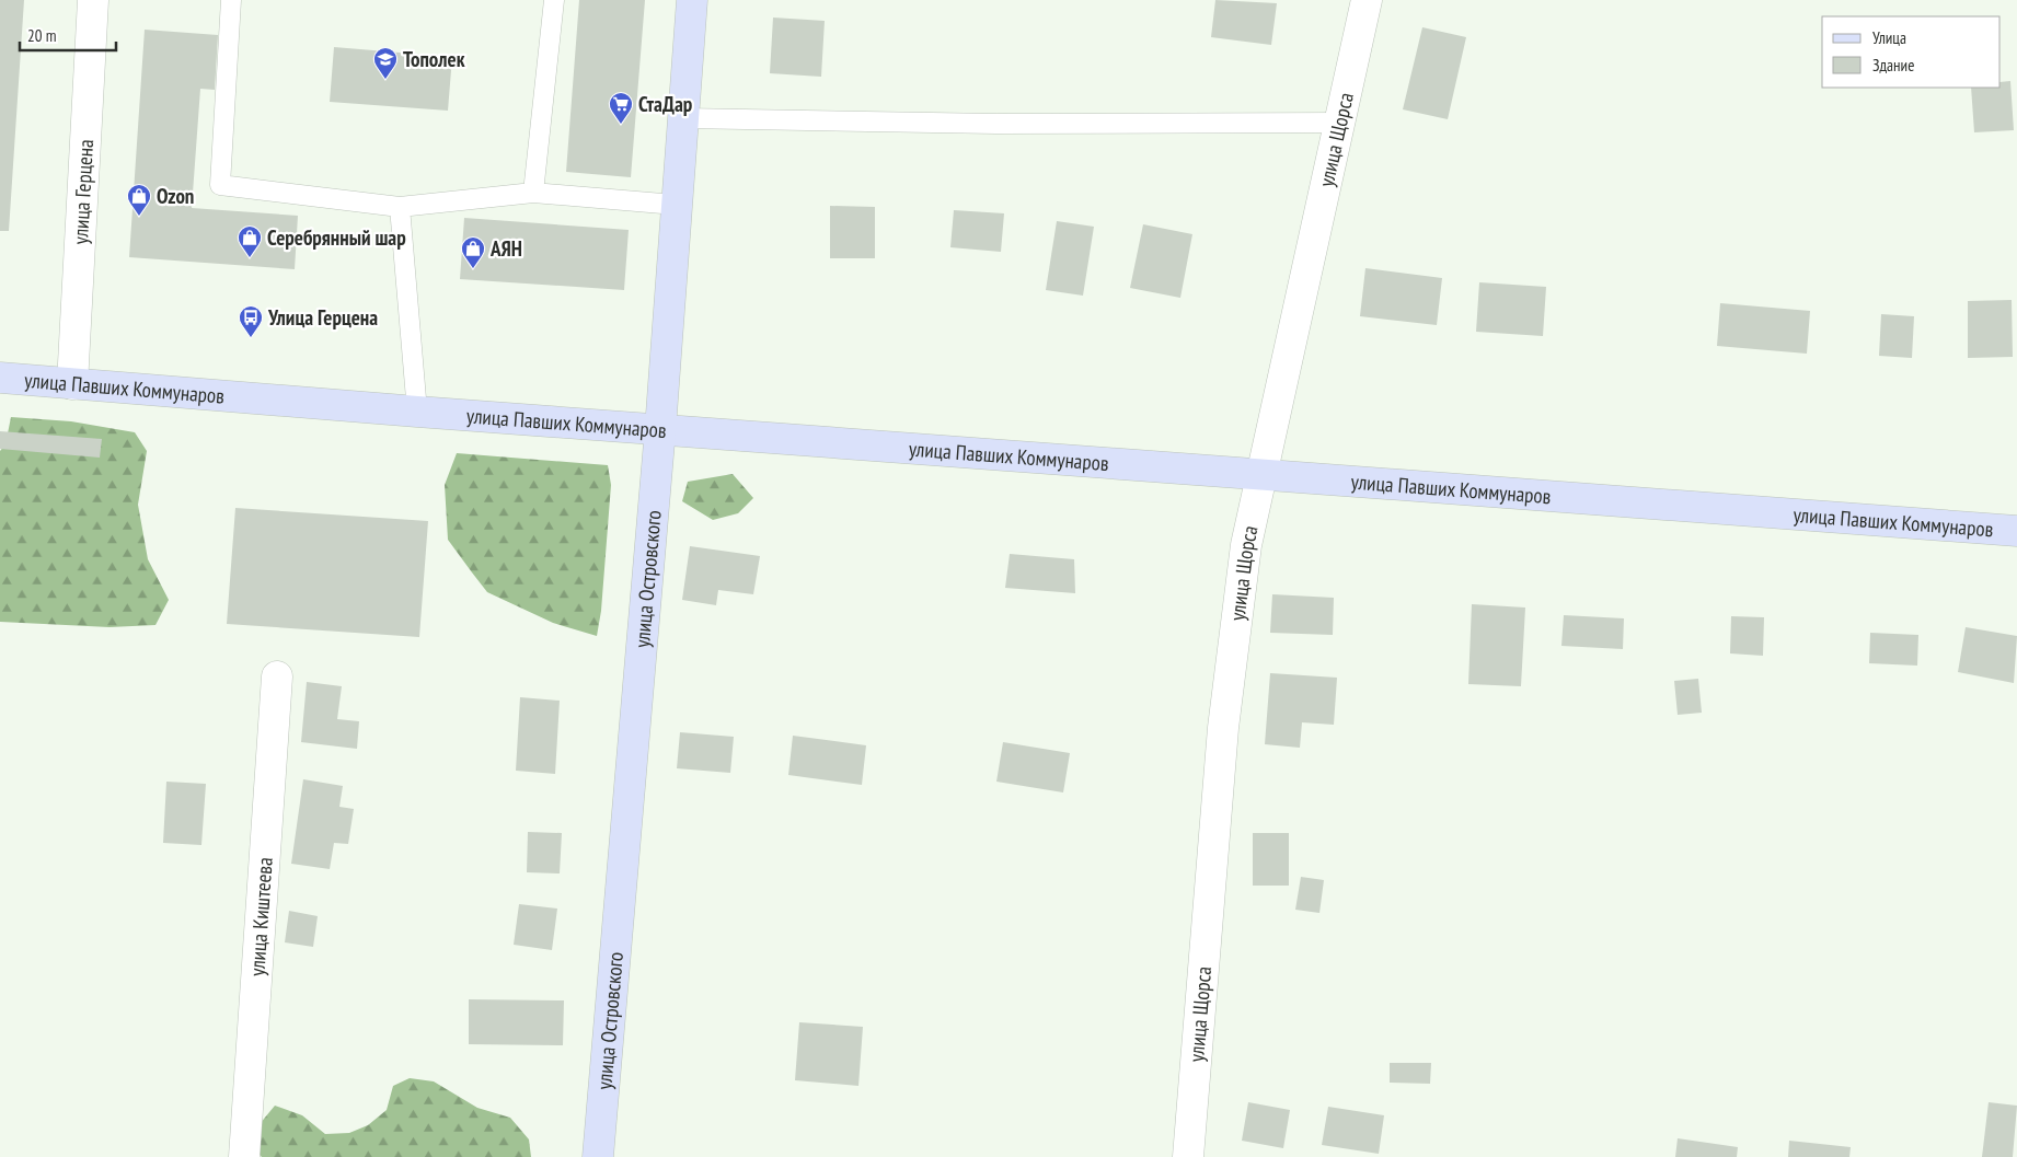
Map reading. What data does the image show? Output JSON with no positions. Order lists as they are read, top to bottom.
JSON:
{
  "streets": {
    "street": [
      "улица Щорса",
      "улица Герцена",
      "улица Павших Коммунаров",
      "улица Островского",
      "улица Киштеева"
    ]
  },
  "crossings": [
    ["улица Щорса", "улица Павших Коммунаров"],
    ["улица Герцена", "улица Павших Коммунаров"],
    ["улица Павших Коммунаров", "улица Островского"]
  ],
  "places": {
    "school or university": ["Тополек"],
    "supermarket": ["СтаДар"],
    "shop": ["Ozon", "Серебрянный шар", "АЯН"],
    "bus stop": ["Улица Герцена"]
  },
  "legend": ["Улица", "Здание"],
  "scale_bar": "20 m"
}
